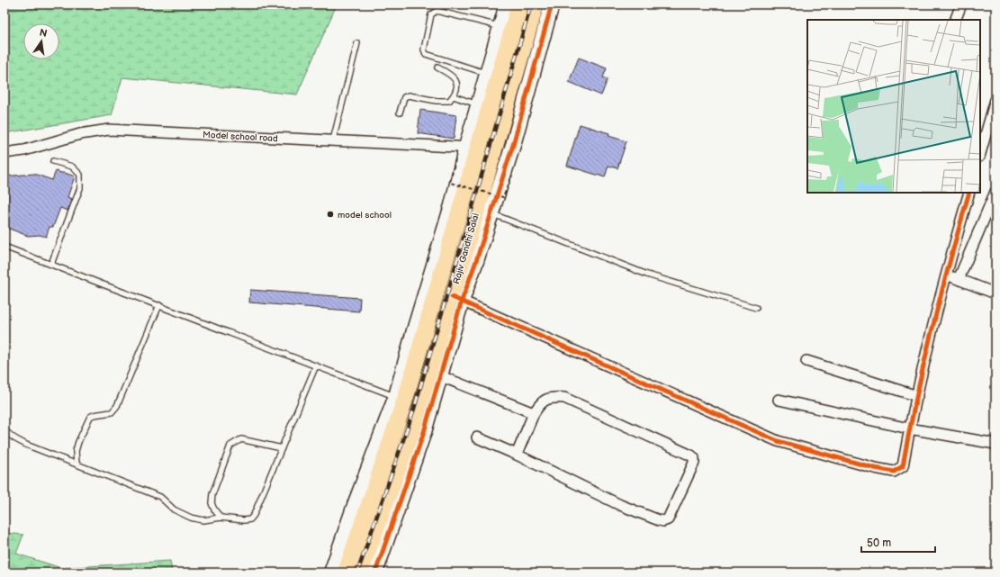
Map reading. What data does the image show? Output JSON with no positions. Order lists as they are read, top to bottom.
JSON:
{
  "streets": {
    "main road": ["Rajiv Gandhi Salai"],
    "street": ["Model school road"]
  },
  "crossings": [
    ["Model school road", "Rajiv Gandhi Salai"]
  ],
  "places": ["model school"],
  "scale_bar": "50 m",
  "north": "top"
}
